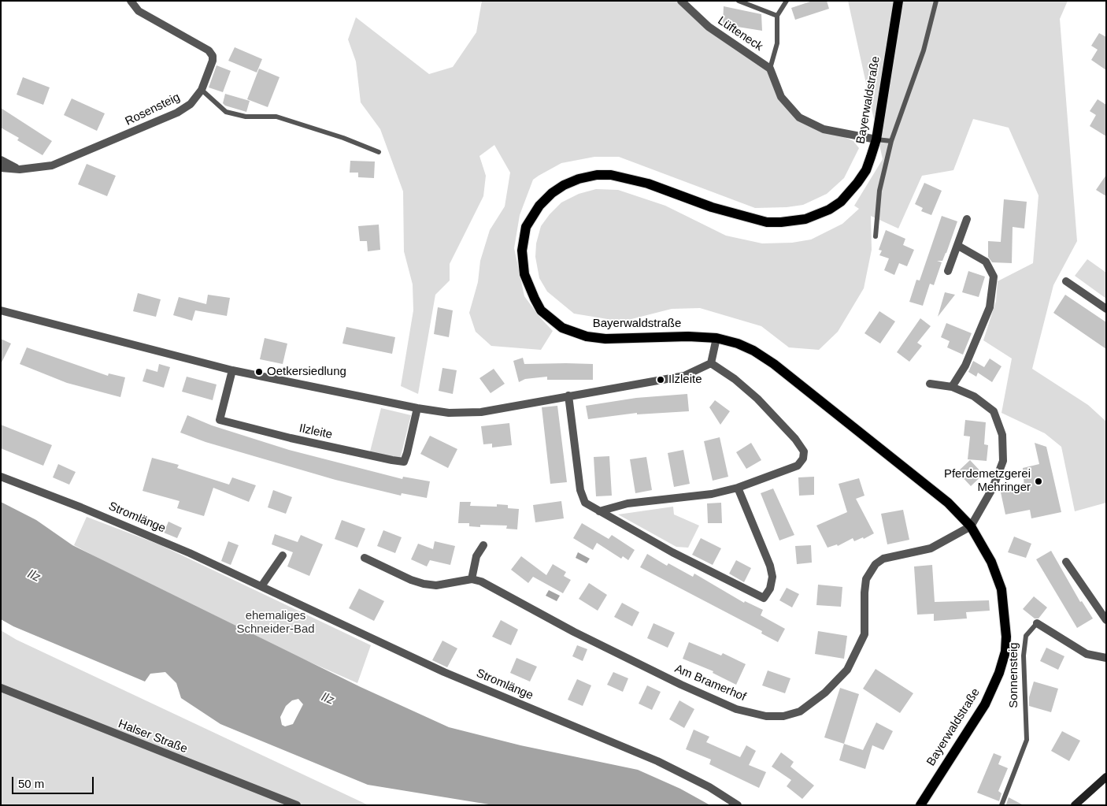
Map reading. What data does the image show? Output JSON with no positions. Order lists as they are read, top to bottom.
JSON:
{
  "streets": {
    "main road": ["Bayerwaldstraße"],
    "street": [
      "Lüfteneck",
      "Rosensteig",
      "Ilzleite",
      "Stromlänge",
      "Sonnensteig",
      "Am Bramerhof",
      "Halser Straße"
    ]
  },
  "crossings": [
    ["Bayerwaldstraße", "Am Bramerhof"]
  ],
  "water": ["Ilz"],
  "parks": ["ehemaliges Schneider-Bad"],
  "places": ["Oetkersiedlung", "Ilzleite", "Pferdemetzgerei Mehringer"],
  "scale_bar": "50 m"
}
